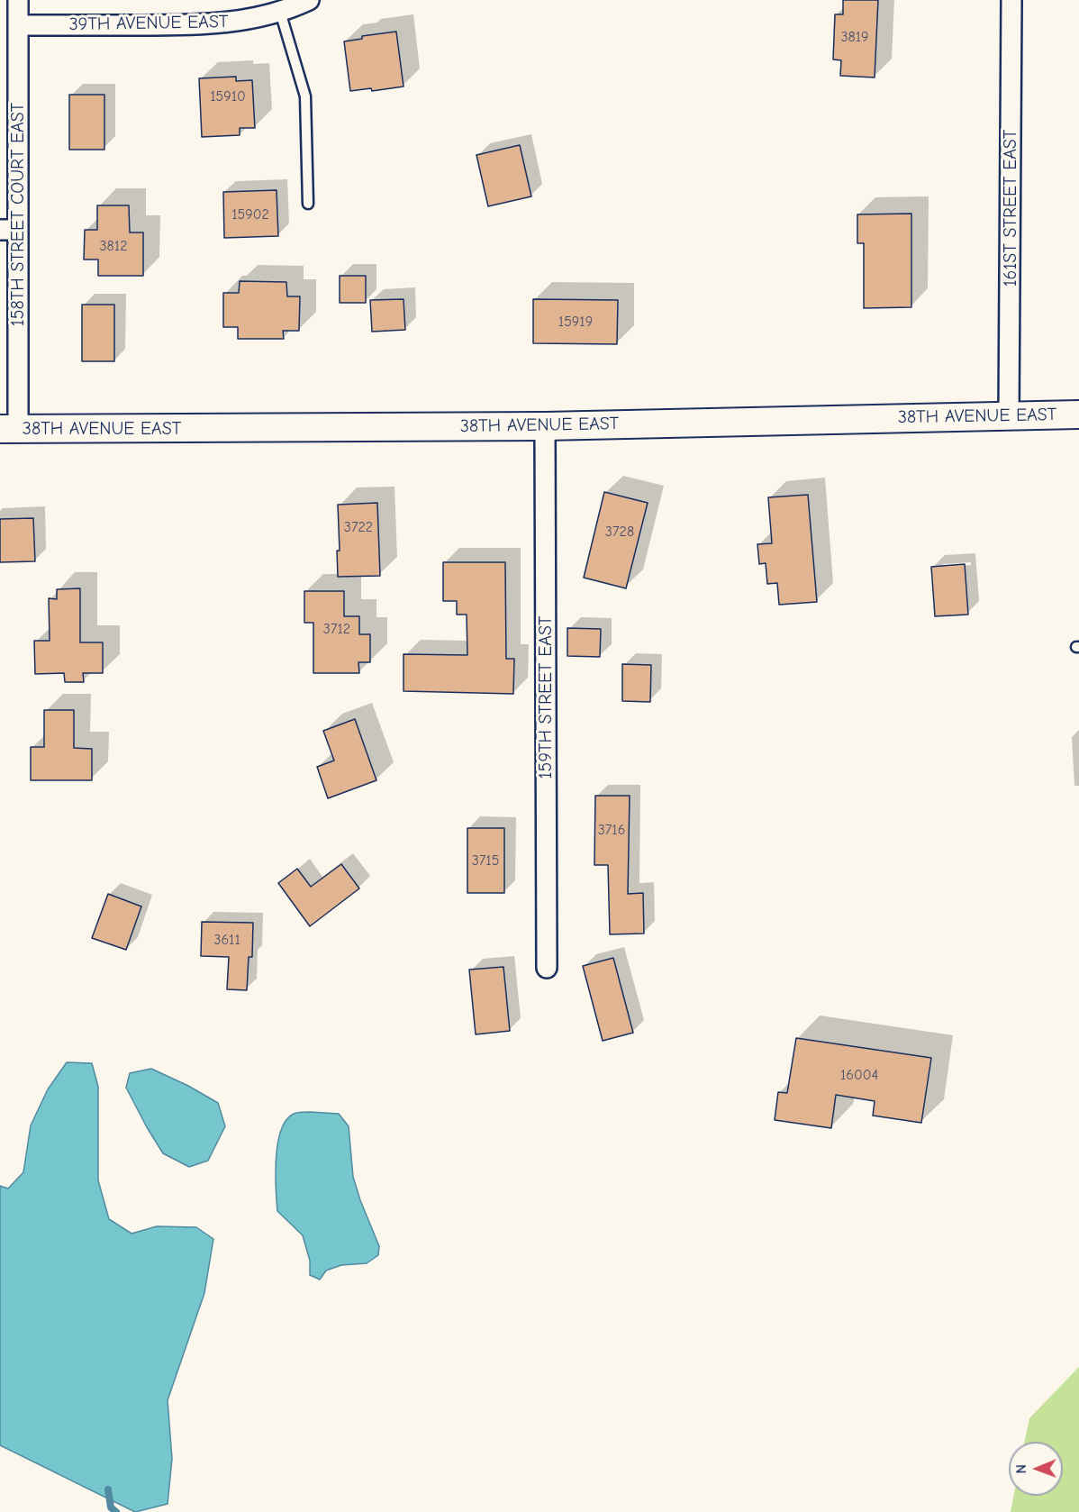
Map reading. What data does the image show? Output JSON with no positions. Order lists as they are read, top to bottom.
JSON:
{
  "streets": {
    "street": [
      "39TH AVENUE EAST",
      "161ST STREET EAST",
      "158TH STREET COURT EAST",
      "38TH AVENUE EAST",
      "159TH STREET EAST"
    ]
  },
  "crossings": [
    ["39TH AVENUE EAST", "158TH STREET COURT EAST"],
    ["161ST STREET EAST", "38TH AVENUE EAST"],
    ["158TH STREET COURT EAST", "38TH AVENUE EAST"],
    ["38TH AVENUE EAST", "159TH STREET EAST"]
  ],
  "house_numbers": [
    "3819",
    "15910",
    "15902",
    "3812",
    "15919",
    "3722",
    "3728",
    "3712",
    "3716",
    "3715",
    "3611",
    "16004"
  ],
  "north": "left"
}
